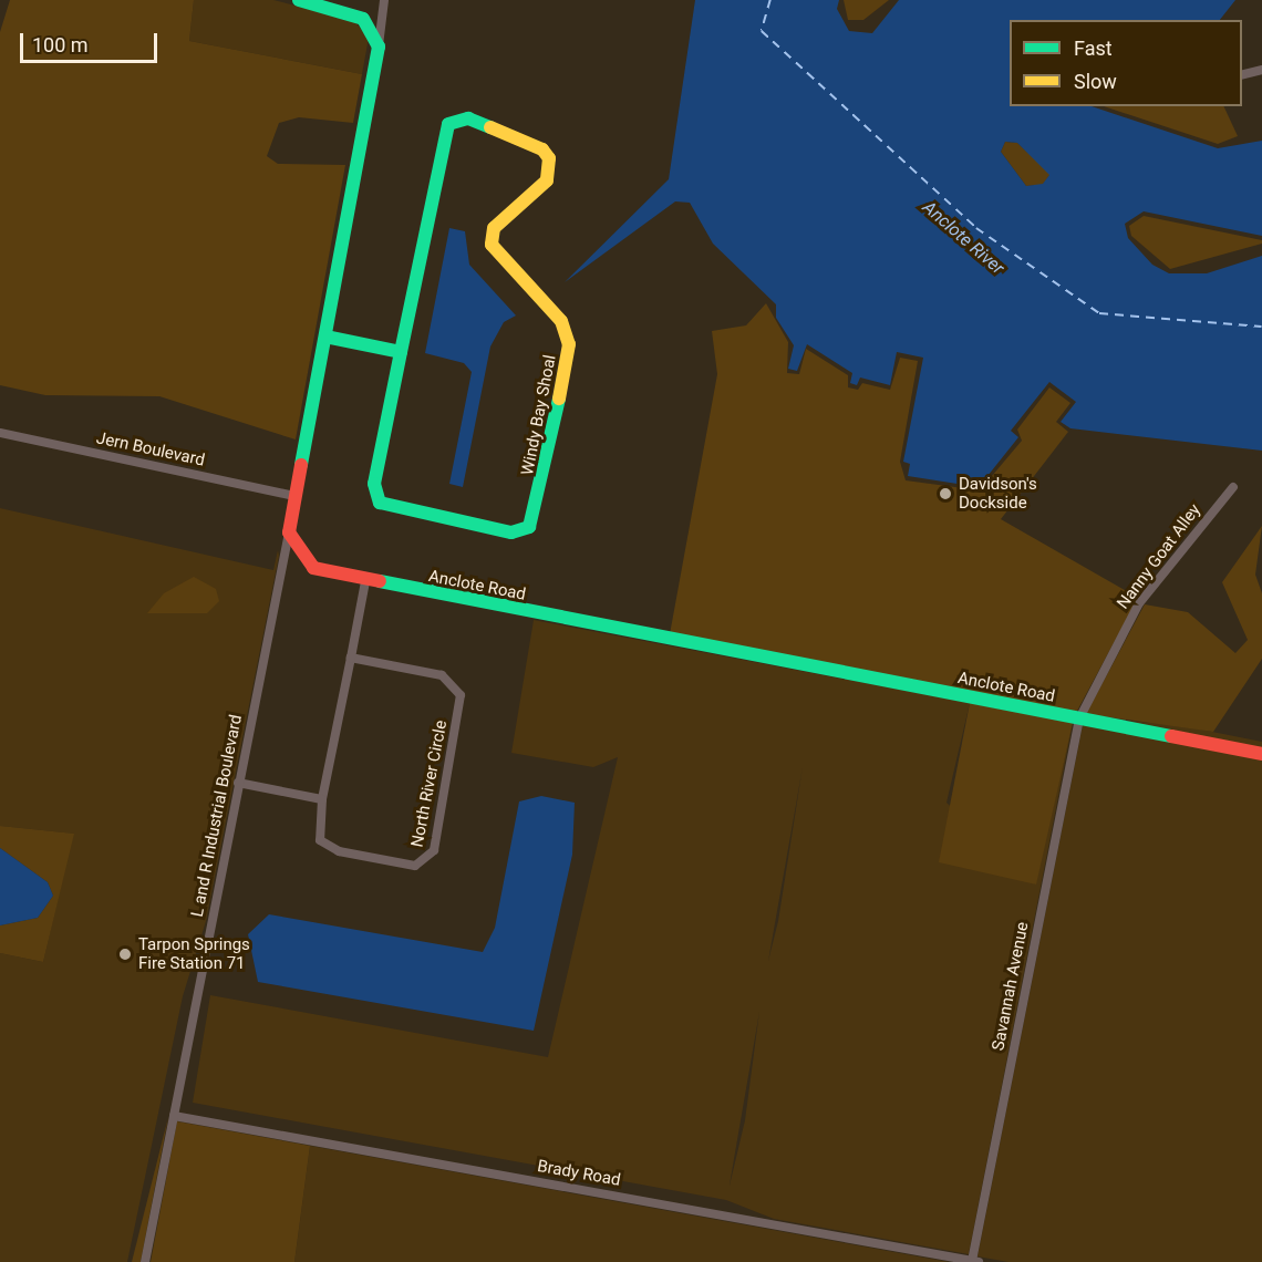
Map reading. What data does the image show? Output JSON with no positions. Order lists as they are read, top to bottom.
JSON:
{
  "streets": {
    "street": [
      "Windy Bay Shoal",
      "Jern Boulevard",
      "Nanny Goat Alley",
      "Anclote Road",
      "North River Circle",
      "L and R Industrial Boulevard",
      "Savannah Avenue",
      "Brady Road"
    ]
  },
  "crossings": [
    ["Nanny Goat Alley", "Anclote Road"],
    ["Nanny Goat Alley", "Savannah Avenue"],
    ["Anclote Road", "North River Circle"],
    ["Anclote Road", "L and R Industrial Boulevard"],
    ["Anclote Road", "Savannah Avenue"],
    ["L and R Industrial Boulevard", "Brady Road"],
    ["Savannah Avenue", "Brady Road"]
  ],
  "water": ["Anclote River"],
  "places": ["Davidson's Dockside", "Tarpon Springs Fire Station 71"],
  "legend": ["Fast", "Slow"],
  "scale_bar": "100 m"
}
